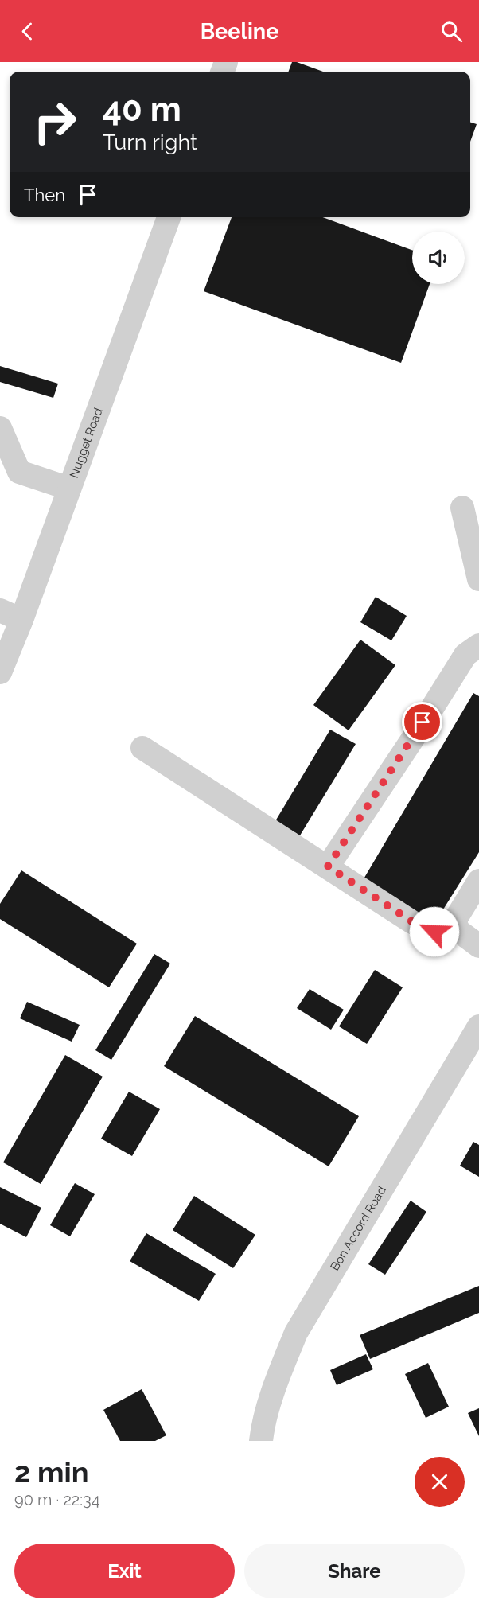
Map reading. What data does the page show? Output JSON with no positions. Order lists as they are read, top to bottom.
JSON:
{
  "streets": {
    "street": ["Nugget Road", "Bon Accord Road"]
  },
  "page": {
    "header": "Beeline",
    "turn": ["40 m", "Turn right"],
    "then": "Then",
    "heading": ["2 min", "90 m · 22:34"],
    "buttons": ["Exit", "Share"]
  }
}
